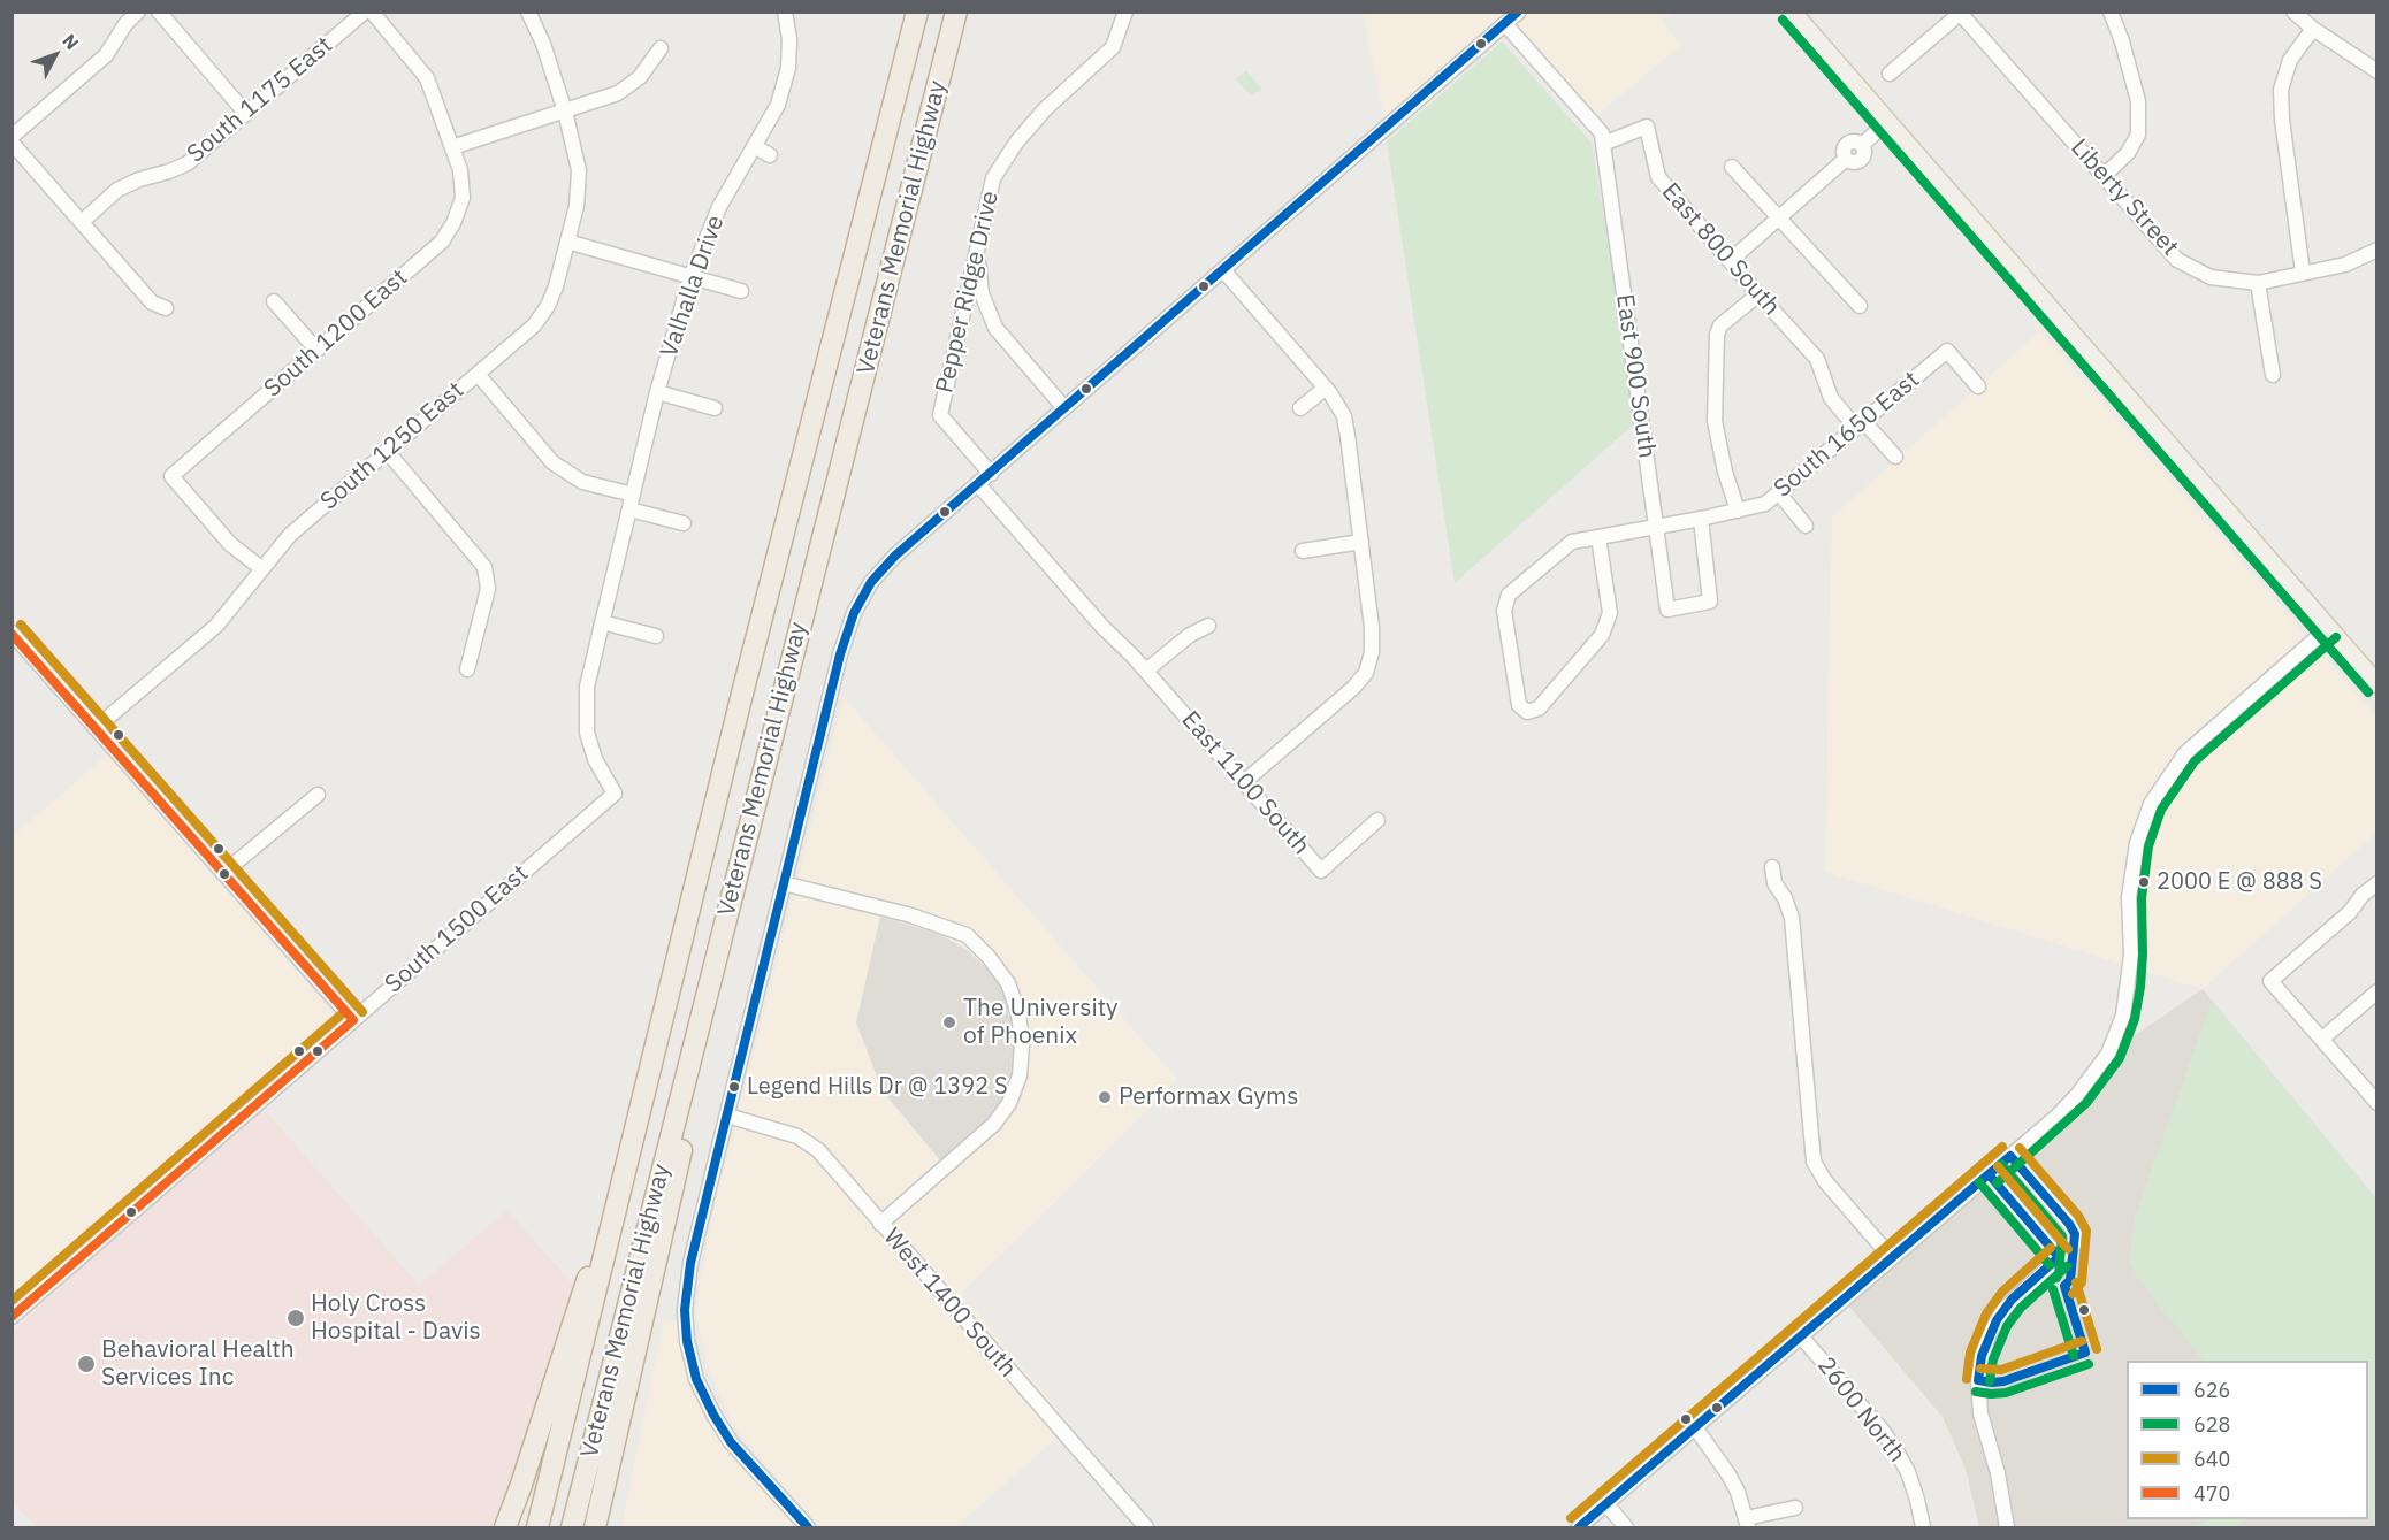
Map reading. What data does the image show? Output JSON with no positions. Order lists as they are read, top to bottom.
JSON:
{
  "streets": {
    "highway": ["Veterans Memorial Highway"],
    "street": [
      "South 1175 East",
      "Liberty Street",
      "East 800 South",
      "Valhalla Drive",
      "Pepper Ridge Drive",
      "South 1200 East",
      "East 900 South",
      "South 1650 East",
      "South 1250 East",
      "East 1100 South",
      "South 1500 East",
      "West 1400 South",
      "2600 North"
    ]
  },
  "crossings": [
    ["East 800 South", "East 900 South"],
    ["East 800 South", "South 1650 East"],
    ["Valhalla Drive", "South 1500 East"],
    ["South 1200 East", "South 1250 East"],
    ["East 900 South", "South 1650 East"]
  ],
  "places": [
    "2000 E @ 888 S",
    "The University of Phoenix",
    "Legend Hills Dr @ 1392 S",
    "Performax Gyms",
    "Holy Cross Hospital - Davis",
    "Behavioral Health Services Inc"
  ],
  "lines": [
    "transit line 626",
    "transit line 628",
    "transit line 640",
    "transit line 470"
  ],
  "legend": [
    "626",
    "628",
    "640",
    "470"
  ],
  "north": "top right"
}
